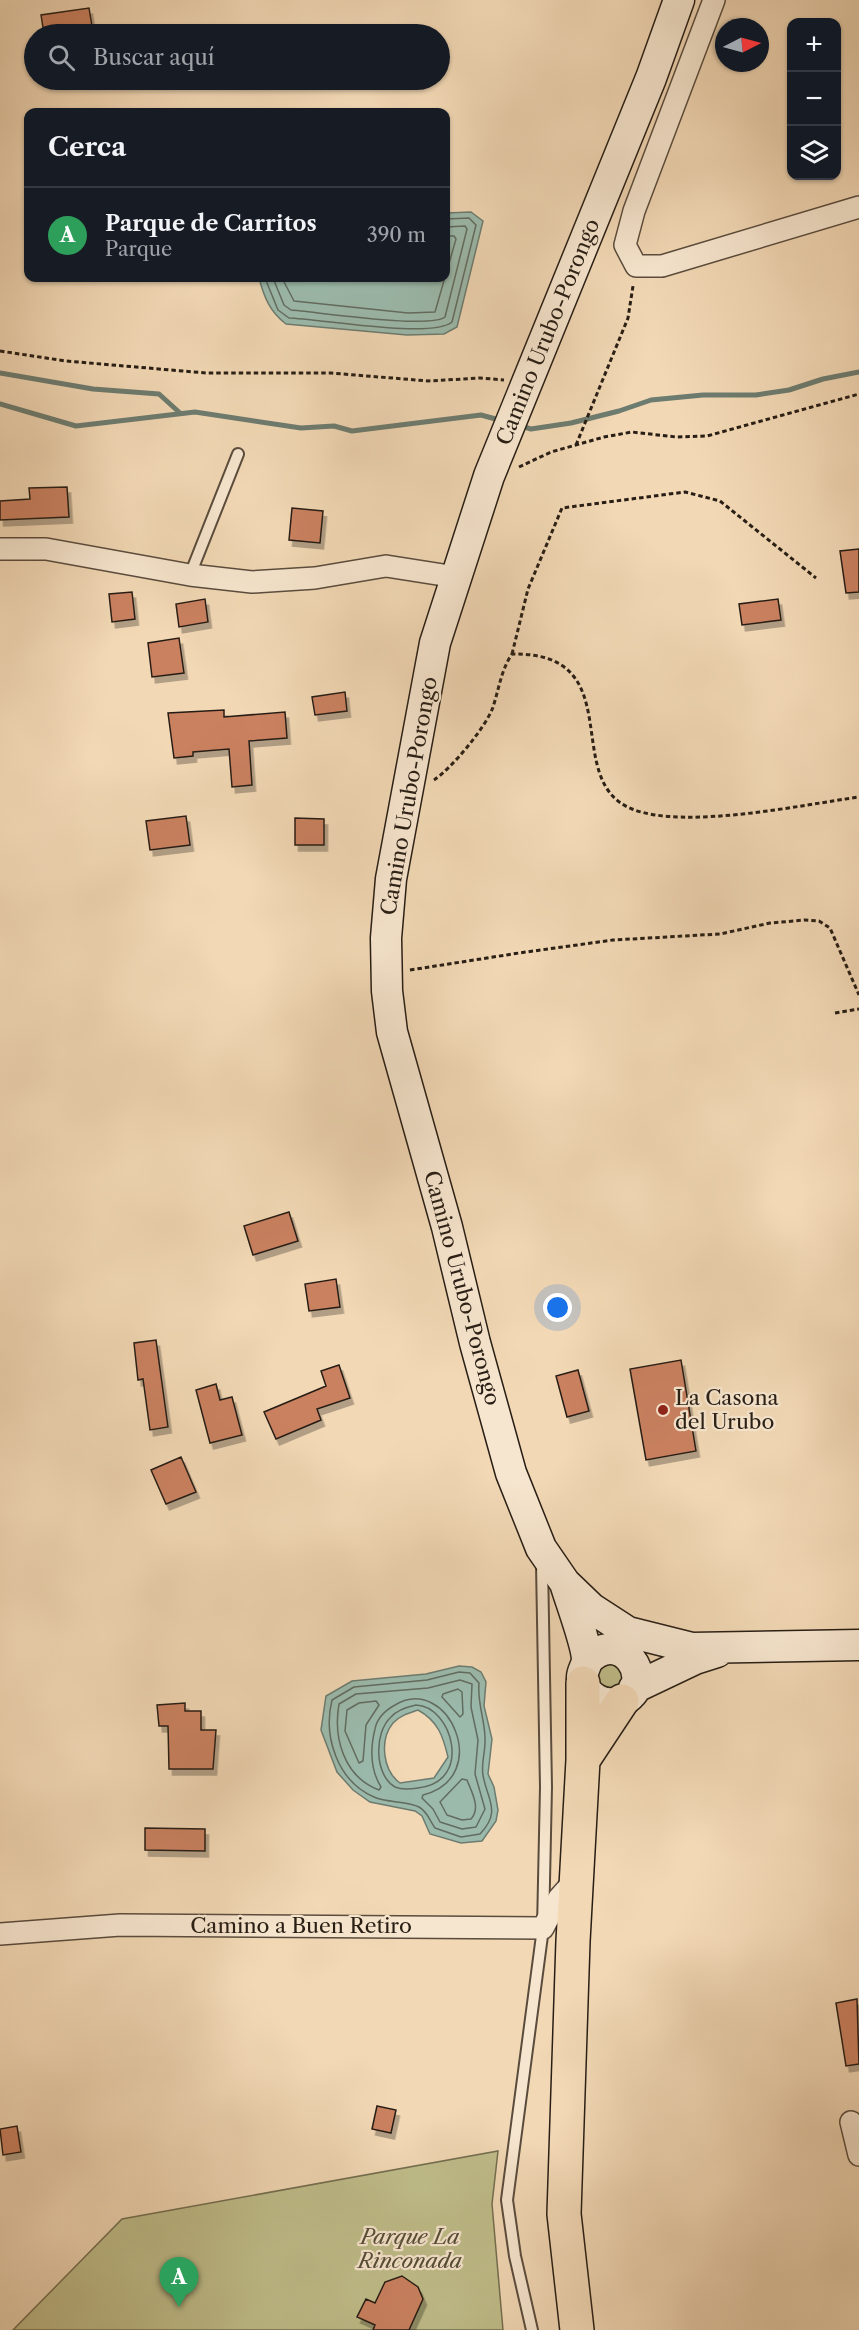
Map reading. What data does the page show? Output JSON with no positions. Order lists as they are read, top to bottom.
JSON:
{
  "streets": {
    "main road": ["Camino Urubo-Porongo"],
    "street": ["Camino a Buen Retiro"]
  },
  "parks": ["Parque La Rinconada"],
  "places": ["La Casona del Urubo"],
  "north": "right",
  "page": {
    "map_buttons": ["+", "−"],
    "search": "Buscar aquí",
    "heading": "Cerca",
    "list": [
      {
        "mark": "A",
        "name": "Parque de Carritos",
        "note": "Parque",
        "value": "390 m"
      }
    ],
    "pins": "A"
  }
}
